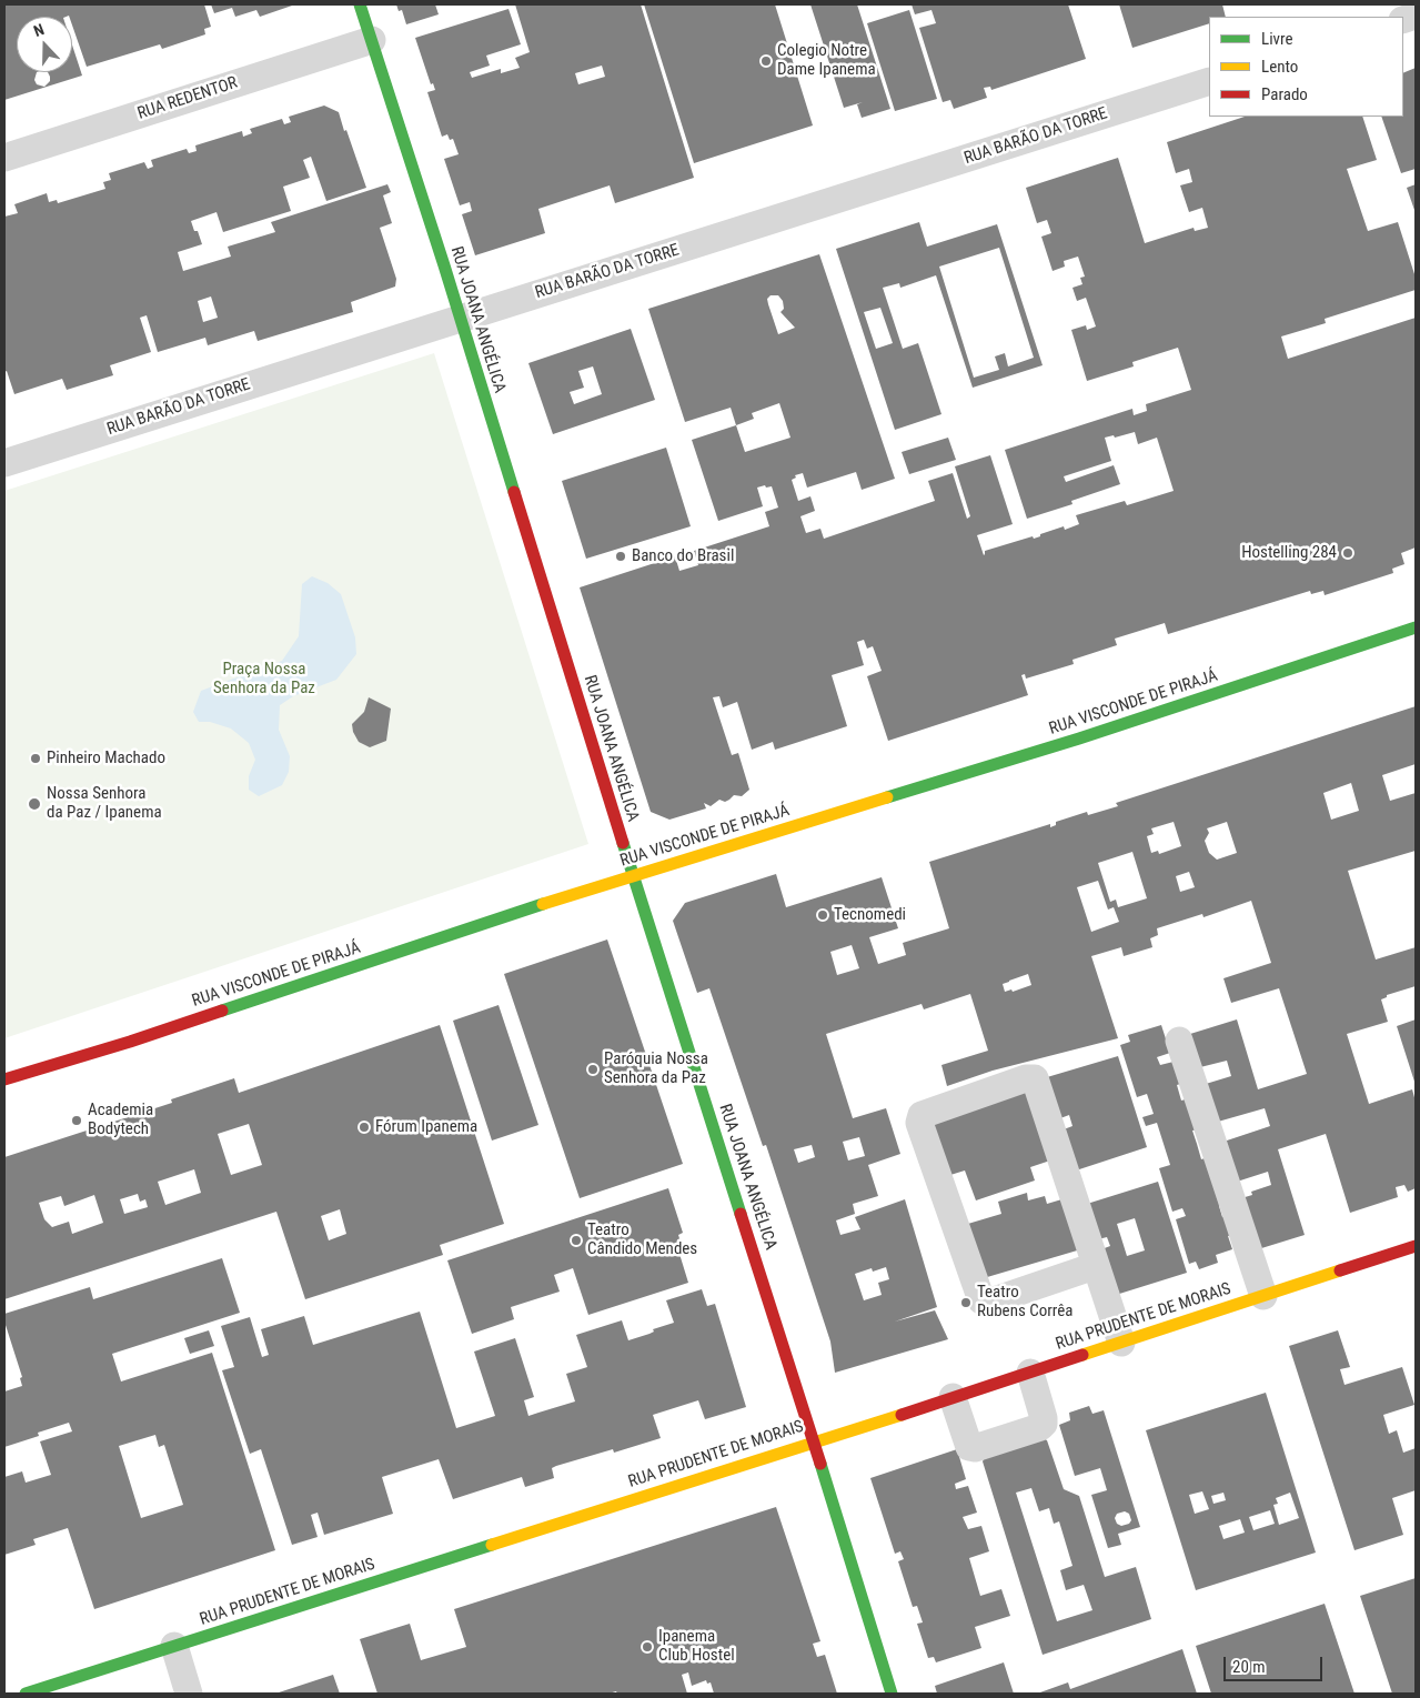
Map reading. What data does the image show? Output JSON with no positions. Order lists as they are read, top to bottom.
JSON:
{
  "streets": {
    "main road": ["RUA JOANA ANGÉLICA", "RUA VISCONDE DE PIRAJÁ", "RUA PRUDENTE DE MORAIS"],
    "street": ["RUA REDENTOR", "RUA BARÃO DA TORRE"]
  },
  "crossings": [
    ["RUA REDENTOR", "RUA JOANA ANGÉLICA"],
    ["RUA BARÃO DA TORRE", "RUA JOANA ANGÉLICA"],
    ["RUA JOANA ANGÉLICA", "RUA VISCONDE DE PIRAJÁ"],
    ["RUA JOANA ANGÉLICA", "RUA PRUDENTE DE MORAIS"]
  ],
  "parks": ["Praça Nossa Senhora da Paz"],
  "places": [
    "Colegio Notre Dame Ipanema",
    "Hostelling 284",
    "Banco do Brasil",
    "Pinheiro Machado",
    "Nossa Senhora da Paz / Ipanema",
    "Tecnomedi",
    "Paróquia Nossa Senhora da Paz",
    "Academia Bodytech",
    "Fórum Ipanema",
    "Teatro Cândido Mendes",
    "Teatro Rubens Corrêa",
    "Ipanema Club Hostel"
  ],
  "legend": ["Livre", "Lento", "Parado"],
  "scale_bar": "20 m",
  "north": "top"
}
